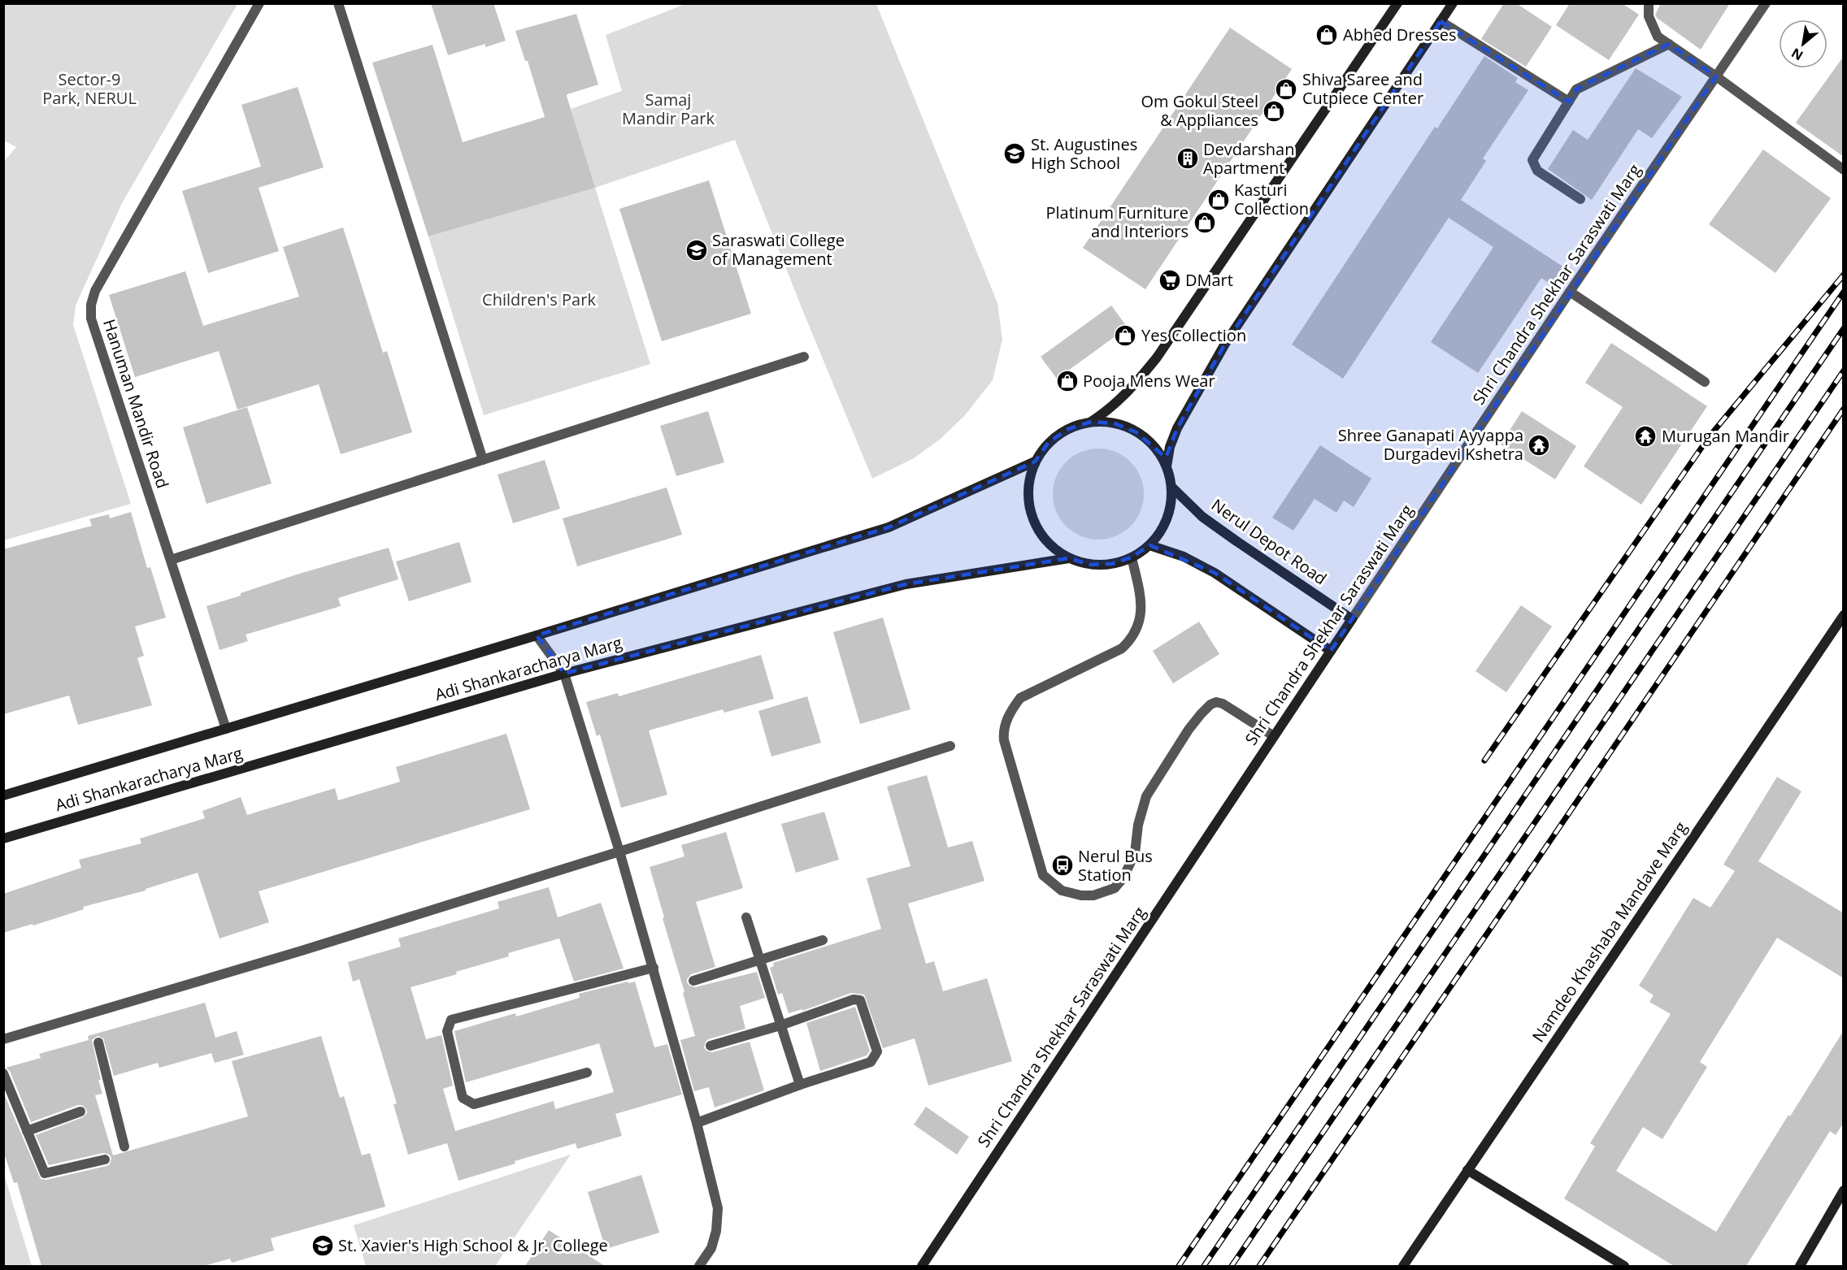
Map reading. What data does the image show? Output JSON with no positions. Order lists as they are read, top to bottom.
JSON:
{
  "streets": {
    "main road": [
      "Shri Chandra Shekhar Saraswati Marg",
      "Nerul Depot Road",
      "Adi Shankaracharya Marg",
      "Namdeo Khashaba Mandave Marg"
    ],
    "street": ["Hanuman Mandir Road"]
  },
  "crossings": [
    ["Shri Chandra Shekhar Saraswati Marg", "Nerul Depot Road"],
    ["Hanuman Mandir Road", "Adi Shankaracharya Marg"],
    ["Nerul Depot Road", "Adi Shankaracharya Marg"]
  ],
  "parks": ["Sector-9 Park, NERUL", "Samaj Mandir Park", "Children's Park"],
  "places": {
    "shop": [
      "Abhed Dresses",
      "Shiva Saree and Cutpiece Center",
      "Om Gokul Steel & Appliances",
      "Kasturi Collection",
      "Platinum Furniture and Interiors",
      "Yes Collection",
      "Pooja Mens Wear"
    ],
    "school or university": ["St. Augustines High School", "Saraswati College of Management", "St. Xavier's High School & Jr. College"],
    "building": ["Devdarshan Apartment"],
    "supermarket": ["DMart"],
    "temple": ["Murugan Mandir", "Shree Ganapati Ayyappa Durgadevi Kshetra"],
    "bus stop": ["Nerul Bus Station"]
  },
  "north": "bottom left"
}
